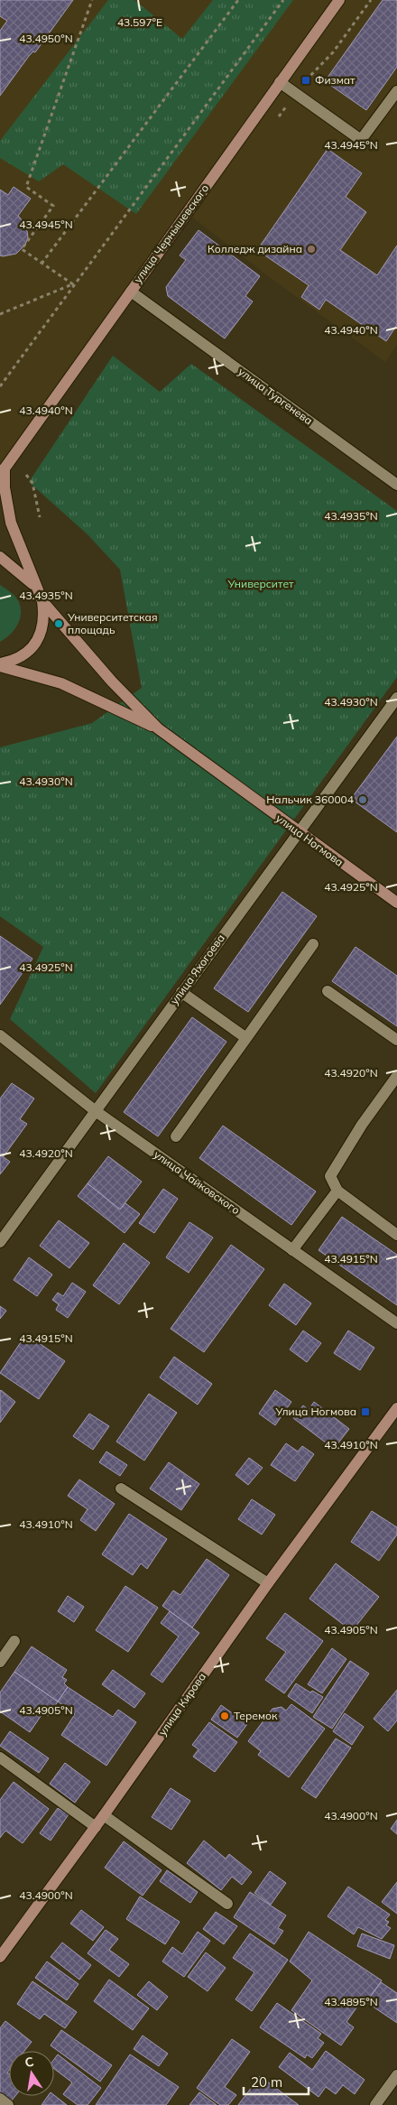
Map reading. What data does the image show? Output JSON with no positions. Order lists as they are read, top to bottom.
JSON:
{
  "streets": {
    "street": [
      "улица Чернышевского",
      "улица Тургенева",
      "улица Ногмова",
      "улица Яхогоева",
      "улица Чайковского",
      "улица Кирова"
    ]
  },
  "crossings": [
    ["улица Чернышевского", "улица Тургенева"],
    ["улица Ногмова", "улица Яхогоева"],
    ["улица Яхогоева", "улица Чайковского"]
  ],
  "parks": ["Университет"],
  "places": {
    "transit": ["Физмат", "Улица Ногмова"],
    "other": [
      "Колледж дизайна",
      "Университетская площадь",
      "Нальчик 360004",
      "Теремок"
    ]
  },
  "scale_bar": "20 m",
  "north": "top",
  "coordinates": [
    "43.597°E",
    "43.4950°N",
    "43.4945°N",
    "43.4940°N",
    "43.4935°N",
    "43.4930°N",
    "43.4925°N",
    "43.4920°N",
    "43.4915°N",
    "43.4910°N",
    "43.4905°N",
    "43.4900°N",
    "43.4895°N"
  ]
}
